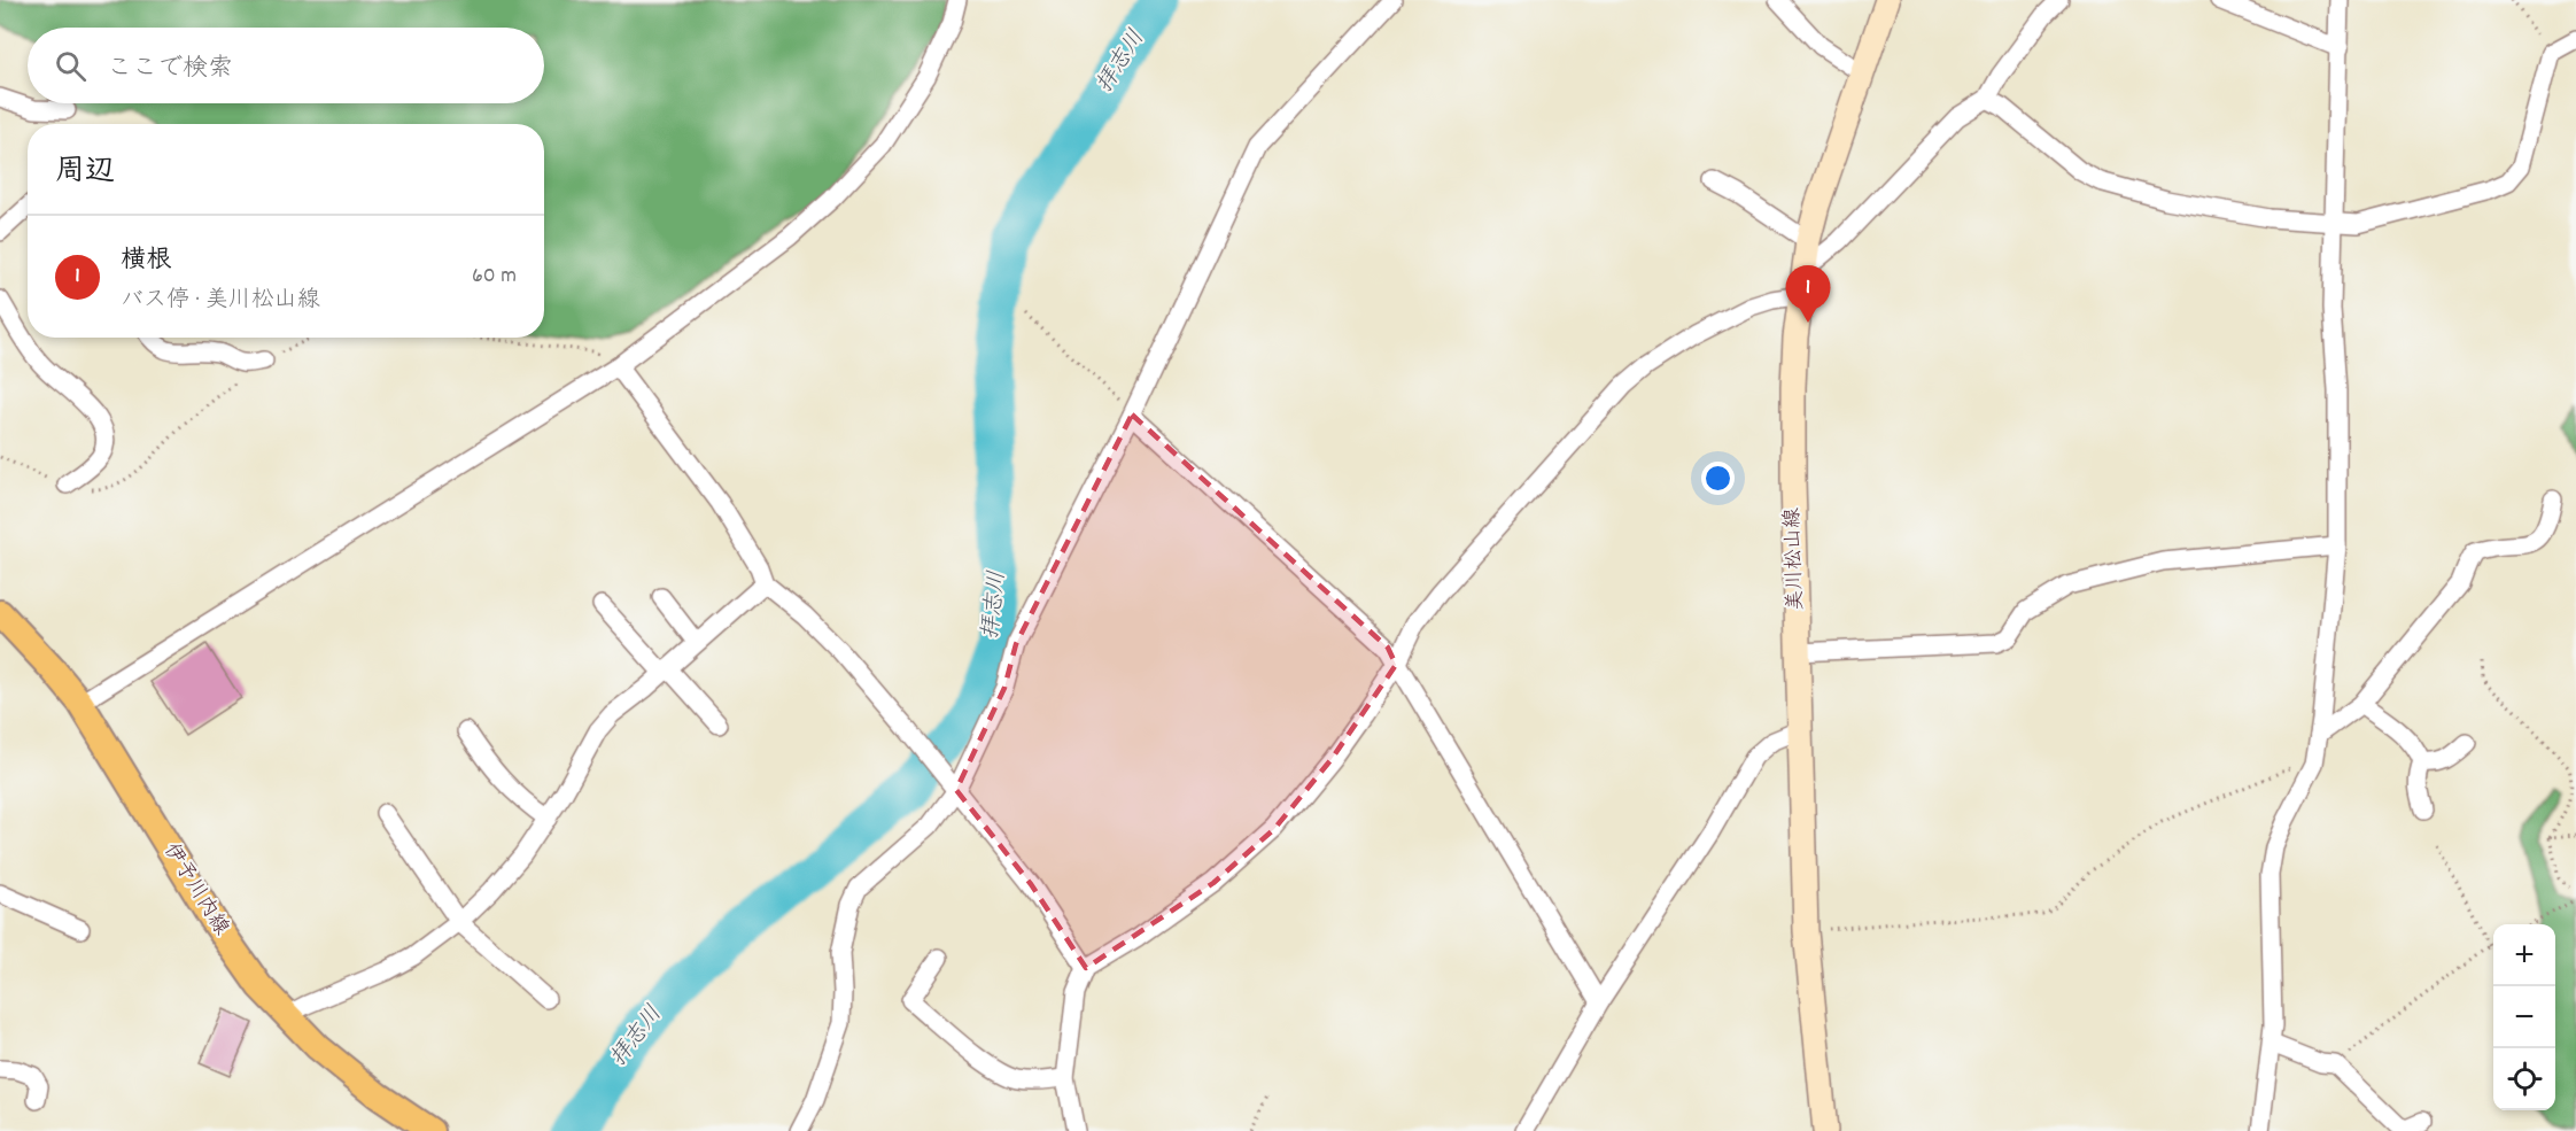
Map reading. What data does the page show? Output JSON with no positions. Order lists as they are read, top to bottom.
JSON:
{
  "streets": {
    "main road": ["美川松山線", "伊予川内線"]
  },
  "water": ["拝志川"],
  "page": {
    "search": "ここで検索",
    "heading": "周辺",
    "list": [
      {
        "mark": "1",
        "name": "横根",
        "note": "バス停 · 美川松山線",
        "value": "60 m"
      }
    ],
    "pins": "1",
    "map_buttons": ["+", "−"]
  }
}
